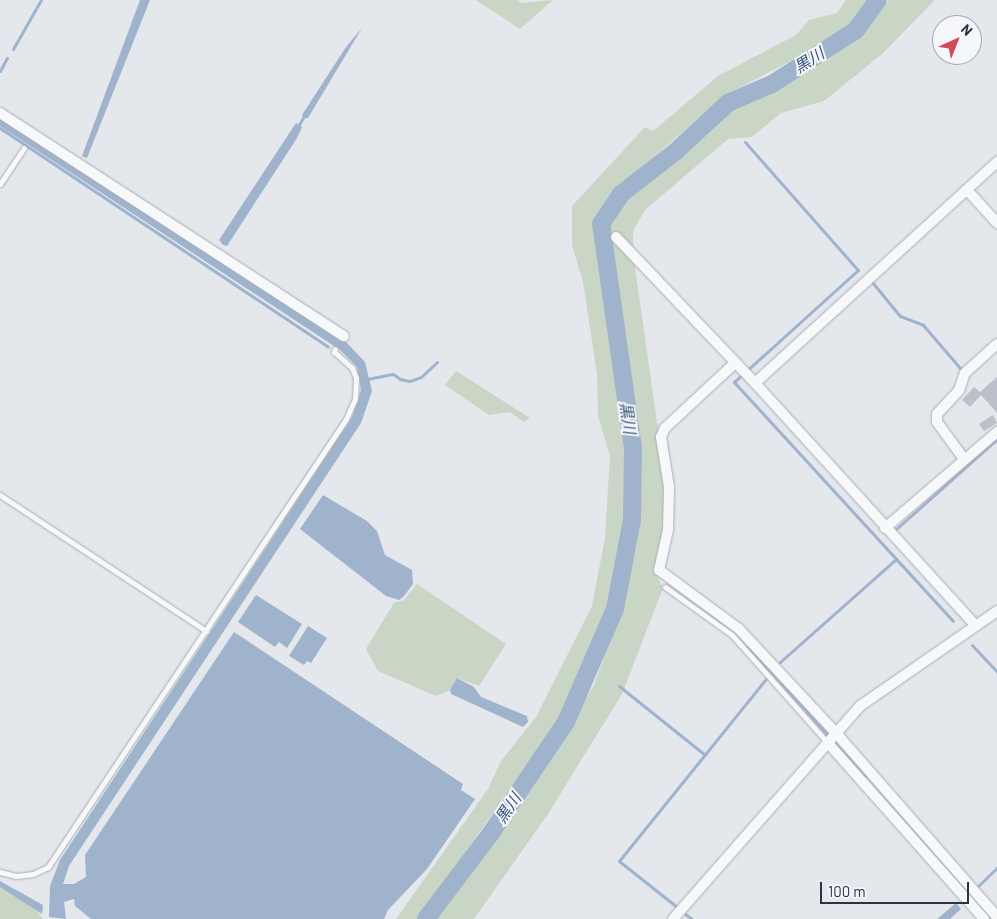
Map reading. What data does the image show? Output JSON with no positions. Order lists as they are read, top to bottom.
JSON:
{
  "water": ["黒川"],
  "scale_bar": "100 m",
  "north": "top right"
}
